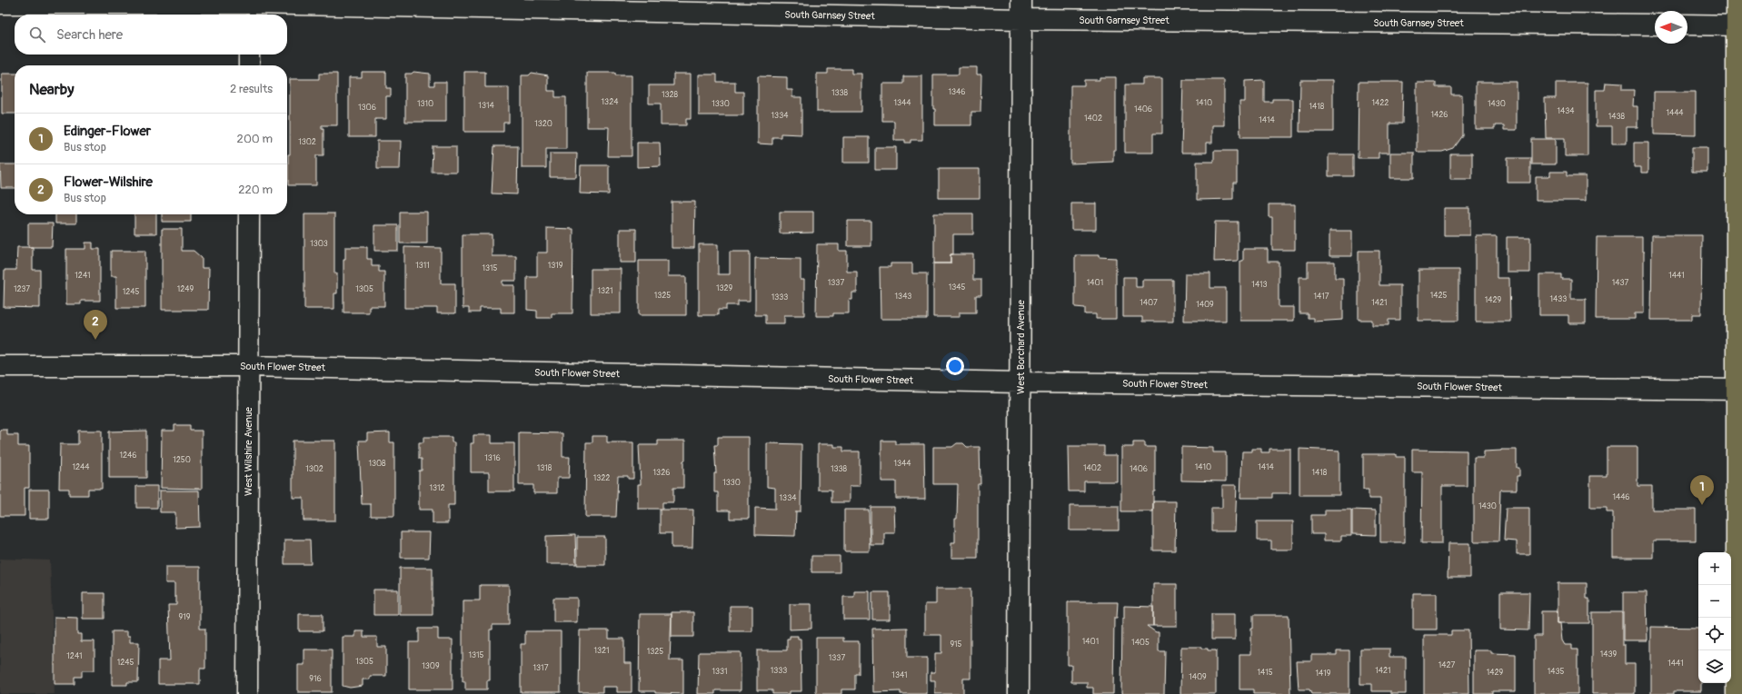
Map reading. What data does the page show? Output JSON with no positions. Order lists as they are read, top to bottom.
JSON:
{
  "streets": {
    "street": [
      "South Garnsey Street",
      "West Borchard Avenue",
      "South Flower Street",
      "West Wilshire Avenue"
    ]
  },
  "crossings": [
    ["South Garnsey Street", "West Borchard Avenue"],
    ["West Borchard Avenue", "South Flower Street"],
    ["South Flower Street", "West Wilshire Avenue"]
  ],
  "house_numbers": [
    "1346",
    "1338",
    "1328",
    "1324",
    "1344",
    "1410",
    "1422",
    "1310",
    "1330",
    "1430",
    "1314",
    "1418",
    "1306",
    "1406",
    "1434",
    "1444",
    "1426",
    "1334",
    "1438",
    "1402",
    "1414",
    "1320",
    "1302",
    "1303",
    "1311",
    "1319",
    "1315",
    "1241",
    "1441",
    "1337",
    "1401",
    "1437",
    "1413",
    "1345",
    "1329",
    "1237",
    "1249",
    "1305",
    "1321",
    "1245",
    "1325",
    "1425",
    "1343",
    "1417",
    "1333",
    "1433",
    "1429",
    "1407",
    "1421",
    "1409",
    "1246",
    "1316",
    "1250",
    "1308",
    "1344",
    "1244",
    "1410",
    "1414",
    "1318",
    "1402",
    "1302",
    "1338",
    "1406",
    "1326",
    "1418",
    "1322",
    "1330",
    "1312",
    "1446",
    "1334",
    "1430",
    "919",
    "1401",
    "1405",
    "915",
    "1321",
    "1325",
    "1439",
    "1315",
    "1241",
    "1337",
    "1305",
    "1245",
    "1441",
    "1427",
    "1309",
    "1317",
    "1333",
    "1421",
    "1331",
    "1435",
    "1415",
    "1429",
    "1419",
    "1341",
    "1409",
    "916"
  ],
  "north": "left",
  "page": {
    "search": "Search here",
    "heading": ["Nearby", "2 results"],
    "list": [
      {
        "mark": "1",
        "name": "Edinger-Flower",
        "note": "Bus stop",
        "value": "200 m"
      },
      {
        "mark": "2",
        "name": "Flower-Wilshire",
        "note": "Bus stop",
        "value": "220 m"
      }
    ],
    "pins": ["2", "1"],
    "map_buttons": ["+", "−"]
  }
}
